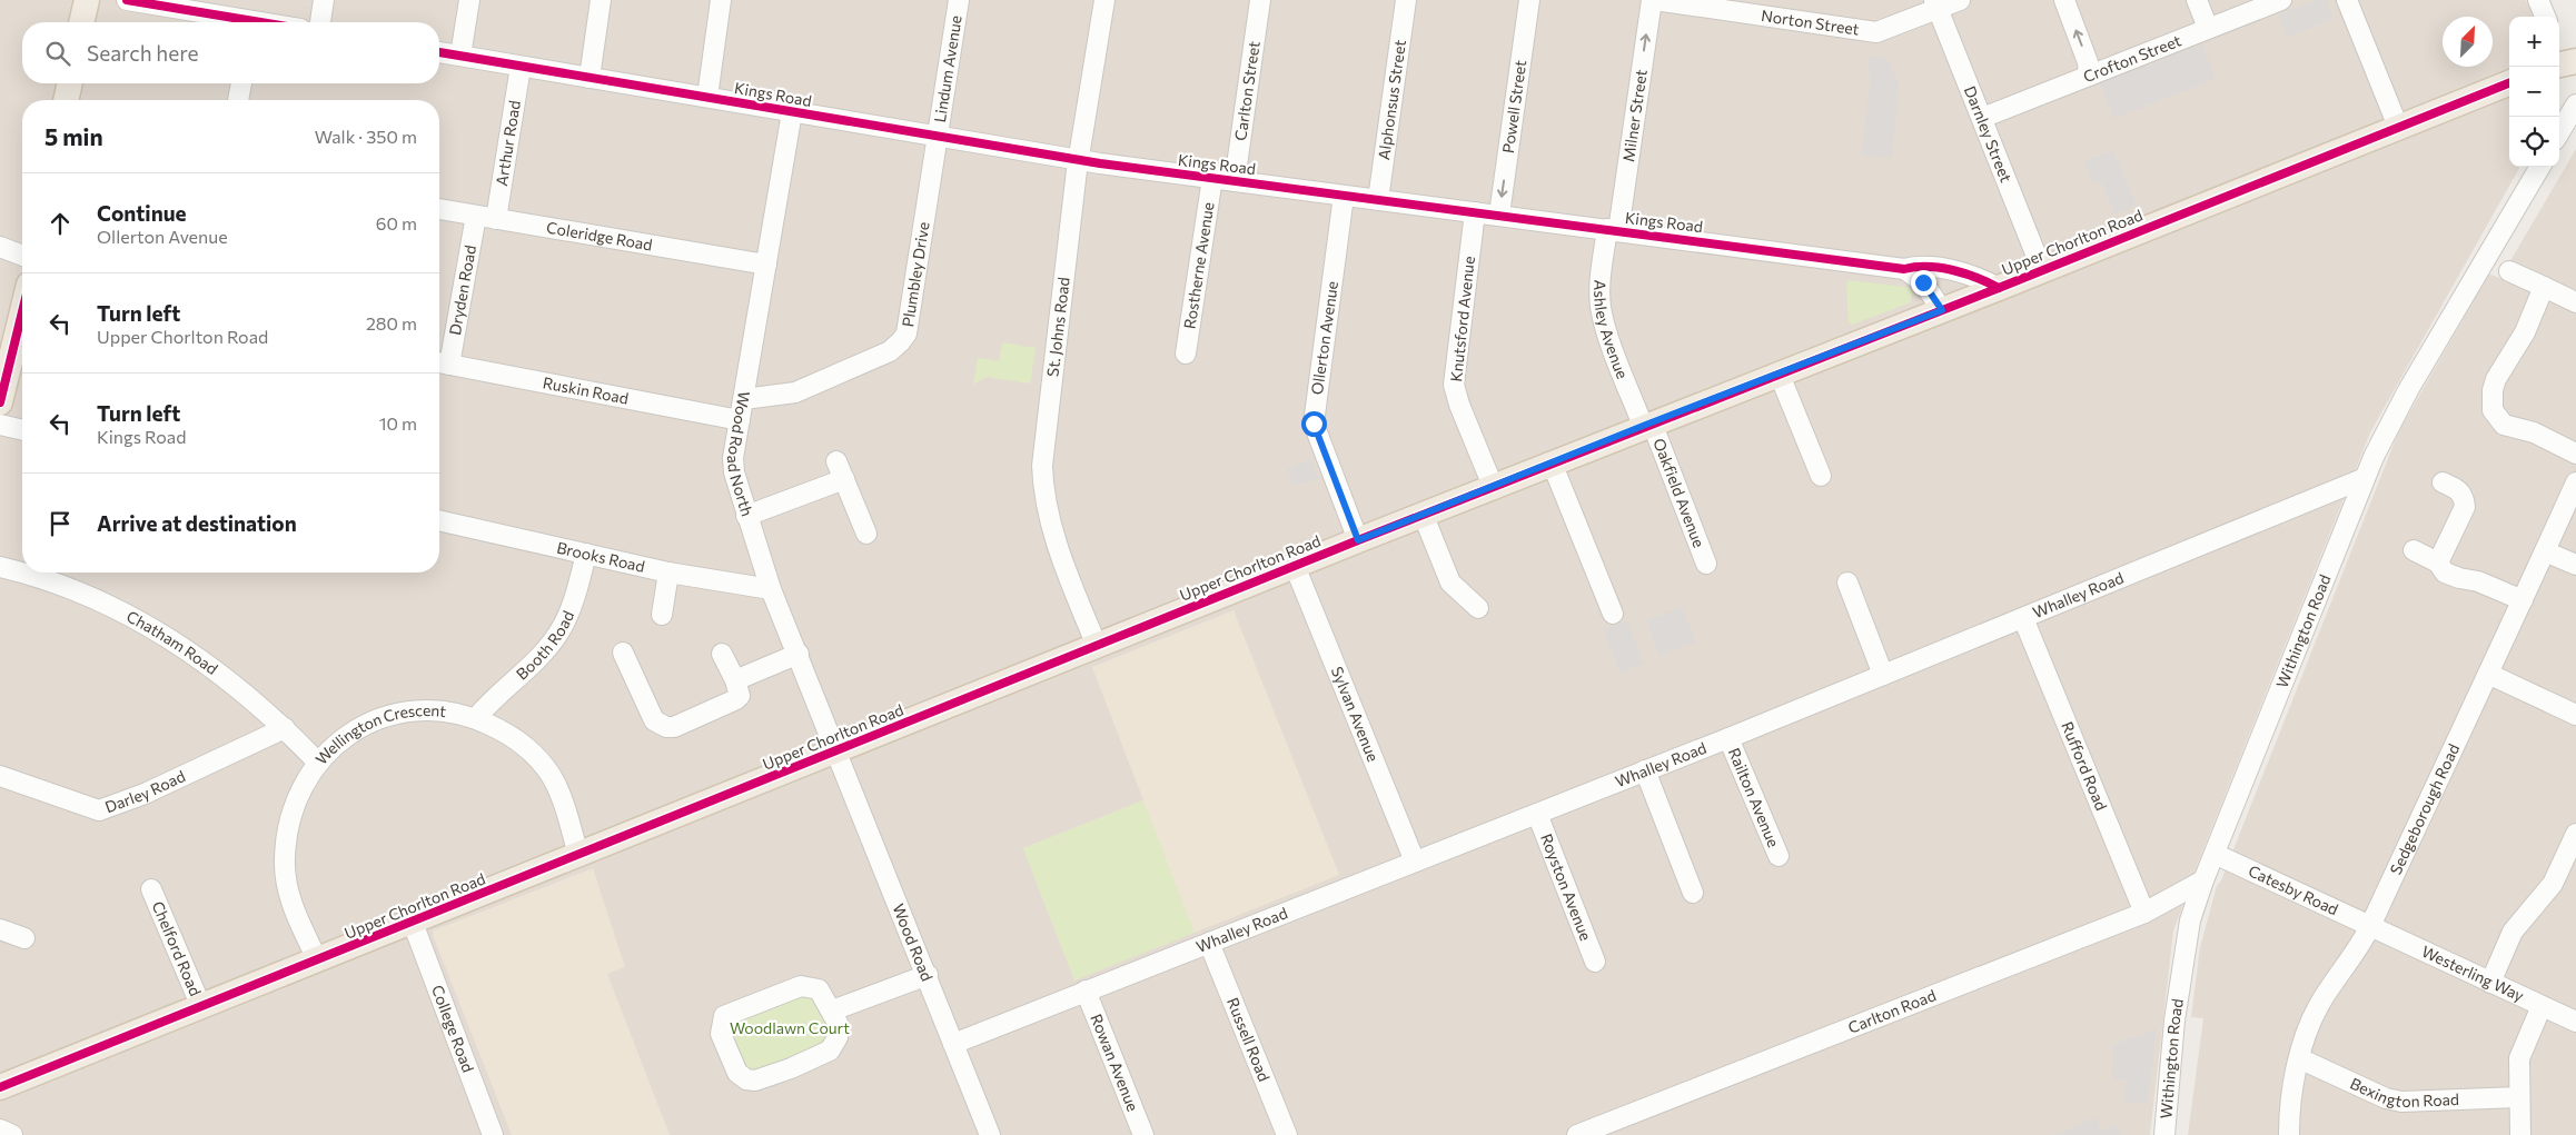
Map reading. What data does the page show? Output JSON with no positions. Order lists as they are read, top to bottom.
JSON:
{
  "streets": {
    "main road": ["Upper Chorlton Road"],
    "street": [
      "Norton Street",
      "Crofton Street",
      "Lindum Avenue",
      "Carlton Street",
      "Kings Road",
      "Alphonsus Street",
      "Powell Street",
      "Milner Street",
      "Darnley Street",
      "Arthur Road",
      "Coleridge Road",
      "Rostherne Avenue",
      "Plumbley Drive",
      "Dryden Road",
      "Knutsford Avenue",
      "St. Johns Road",
      "Ashley Avenue",
      "Ollerton Avenue",
      "Ruskin Road",
      "Wood Road North",
      "Oakfield Avenue",
      "Brooks Road",
      "Whalley Road",
      "Withington Road",
      "Chatham Road",
      "Booth Road",
      "Sylvan Avenue",
      "Wellington Crescent",
      "Rufford Road",
      "Darley Road",
      "Railton Avenue",
      "Sedgeborough Road",
      "Royston Avenue",
      "Catesby Road",
      "Wood Road",
      "Chelford Road",
      "Westerling Way",
      "Carlton Road",
      "College Road",
      "Russell Road",
      "Rowan Avenue",
      "Bexington Road"
    ]
  },
  "crossings": [
    ["Norton Street", "Milner Street"],
    ["Norton Street", "Darnley Street"],
    ["Crofton Street", "Darnley Street"],
    ["Lindum Avenue", "Kings Road"],
    ["Lindum Avenue", "Plumbley Drive"],
    ["Carlton Street", "Kings Road"],
    ["Kings Road", "Alphonsus Street"],
    ["Kings Road", "Powell Street"],
    ["Kings Road", "Milner Street"],
    ["Kings Road", "Arthur Road"],
    ["Kings Road", "Upper Chorlton Road"],
    ["Kings Road", "Rostherne Avenue"],
    ["Kings Road", "Plumbley Drive"],
    ["Kings Road", "Knutsford Avenue"],
    ["Kings Road", "St. Johns Road"],
    ["Kings Road", "Ashley Avenue"],
    ["Kings Road", "Ollerton Avenue"],
    ["Kings Road", "Wood Road North"],
    ["Milner Street", "Ashley Avenue"],
    ["Darnley Street", "Upper Chorlton Road"],
    ["Arthur Road", "Coleridge Road"],
    ["Coleridge Road", "Dryden Road"],
    ["Coleridge Road", "Wood Road North"],
    ["Upper Chorlton Road", "Knutsford Avenue"],
    ["Upper Chorlton Road", "St. Johns Road"],
    ["Upper Chorlton Road", "Ashley Avenue"],
    ["Upper Chorlton Road", "Ollerton Avenue"],
    ["Upper Chorlton Road", "Wood Road North"],
    ["Upper Chorlton Road", "Oakfield Avenue"],
    ["Upper Chorlton Road", "Sylvan Avenue"],
    ["Upper Chorlton Road", "Wellington Crescent"],
    ["Upper Chorlton Road", "Wood Road"],
    ["Upper Chorlton Road", "Chelford Road"],
    ["Upper Chorlton Road", "College Road"],
    ["Plumbley Drive", "Wood Road North"],
    ["Dryden Road", "Ruskin Road"],
    ["Ashley Avenue", "Oakfield Avenue"],
    ["Ruskin Road", "Wood Road North"],
    ["Wood Road North", "Brooks Road"],
    ["Wood Road North", "Wood Road"],
    ["Brooks Road", "Booth Road"],
    ["Whalley Road", "Withington Road"],
    ["Whalley Road", "Sylvan Avenue"],
    ["Whalley Road", "Rufford Road"],
    ["Whalley Road", "Railton Avenue"],
    ["Whalley Road", "Royston Avenue"],
    ["Whalley Road", "Wood Road"],
    ["Whalley Road", "Russell Road"],
    ["Whalley Road", "Rowan Avenue"],
    ["Withington Road", "Catesby Road"],
    ["Withington Road", "Carlton Road"],
    ["Chatham Road", "Wellington Crescent"],
    ["Chatham Road", "Darley Road"],
    ["Booth Road", "Wellington Crescent"],
    ["Rufford Road", "Carlton Road"],
    ["Sedgeborough Road", "Catesby Road"],
    ["Sedgeborough Road", "Westerling Way"],
    ["Sedgeborough Road", "Bexington Road"],
    ["Catesby Road", "Westerling Way"]
  ],
  "one_way": ["Powell Street", "Milner Street"],
  "parks": ["Woodlawn Court"],
  "north": "top right",
  "page": {
    "map_buttons": ["+", "−"],
    "search": "Search here",
    "heading": ["5 min", "Walk · 350 m"],
    "list": [
      ["Continue", "Ollerton Avenue", "60 m"],
      ["Turn left", "Upper Chorlton Road", "280 m"],
      ["Turn left", "Kings Road", "10 m"],
      "Arrive at destination"
    ]
  }
}
